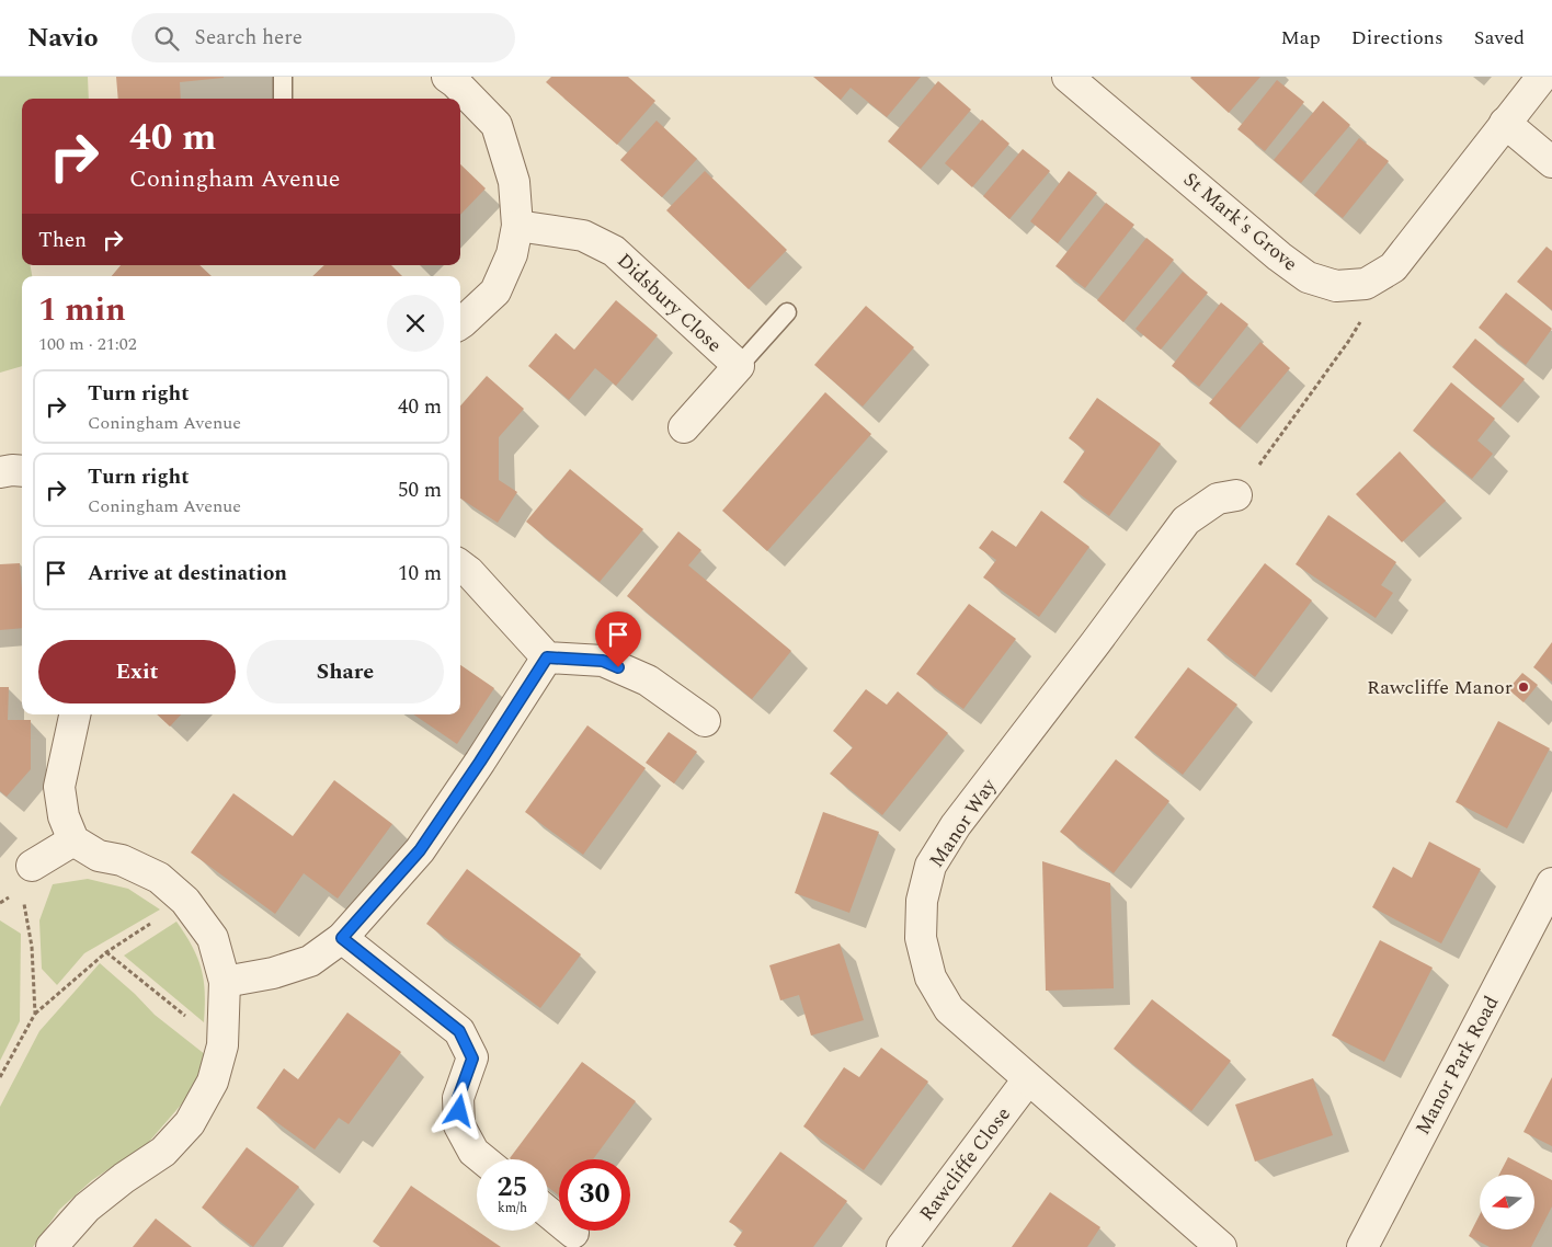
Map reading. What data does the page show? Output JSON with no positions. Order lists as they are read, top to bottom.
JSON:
{
  "streets": {
    "street": [
      "St Mark's Grove",
      "Didsbury Close",
      "Manor Way",
      "Manor Park Road",
      "Rawcliffe Close"
    ]
  },
  "crossings": [
    ["Manor Way", "Rawcliffe Close"]
  ],
  "places": ["Rawcliffe Manor"],
  "north": "left",
  "page": {
    "header": "Navio",
    "search": "Search here",
    "nav": ["Map", "Directions", "Saved"],
    "turn": ["40 m", "Coningham Avenue"],
    "then": "Then",
    "heading": ["1 min", "100 m · 21:02"],
    "list": [
      {
        "name": "Turn right",
        "note": "Coningham Avenue",
        "value": "40 m"
      },
      {
        "name": "Turn right",
        "note": "Coningham Avenue",
        "value": "50 m"
      },
      {
        "name": "Arrive at destination",
        "value": "10 m"
      }
    ],
    "buttons": ["Exit", "Share"],
    "speed": "25 km/h",
    "limit": "30"
  }
}
